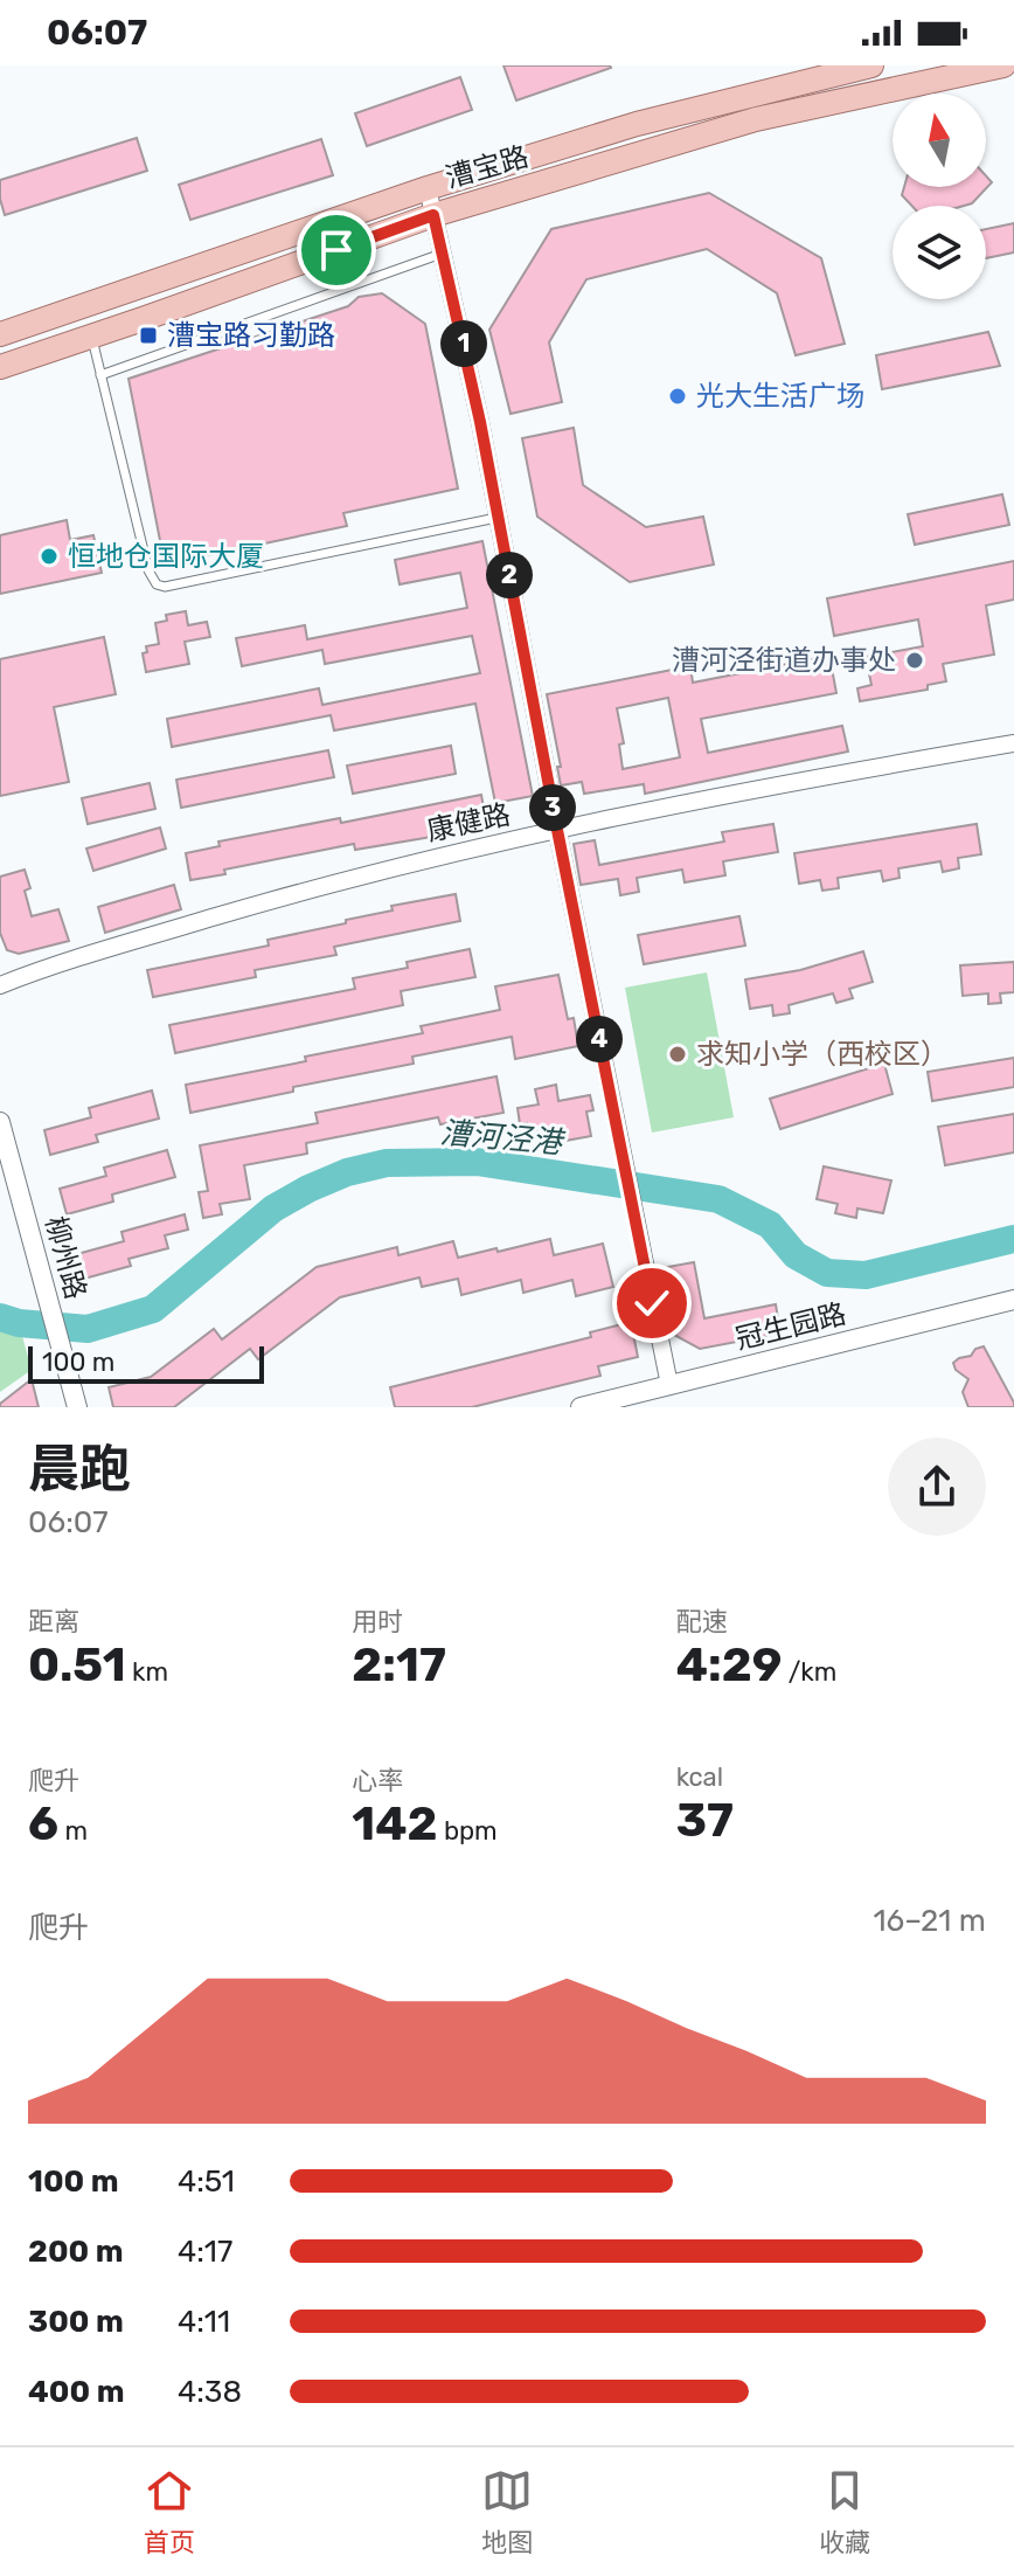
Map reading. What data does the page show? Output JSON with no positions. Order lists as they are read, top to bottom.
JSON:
{
  "streets": {
    "main road": ["漕宝路"],
    "street": ["康健路", "柳州路", "冠生园路"]
  },
  "water": ["漕河泾港"],
  "places": {
    "transit": ["漕宝路习勤路"],
    "other": [
      "光大生活广场",
      "恒地仓国际大厦",
      "漕河泾街道办事处",
      "求知小学（西校区）"
    ]
  },
  "scale_bar": "100 m",
  "north": "top",
  "page": {
    "status": "06:07",
    "pins": [
      "1",
      "2",
      "3",
      "4"
    ],
    "scale": "100 m",
    "heading": ["晨跑", "06:07"],
    "stats": [
      ["距离", "0.51 km"],
      ["用时", "2:17"],
      ["配速", "4:29 /km"],
      ["爬升", "6 m"],
      ["心率", "142 bpm"],
      ["kcal", "37"]
    ],
    "chart": ["爬升", "16–21 m"],
    "list": [
      {
        "name": "100 m",
        "note": "4:51"
      },
      {
        "name": "200 m",
        "note": "4:17"
      },
      {
        "name": "300 m",
        "note": "4:11"
      },
      {
        "name": "400 m",
        "note": "4:38"
      }
    ],
    "tabs": ["首页", "地图", "收藏"]
  }
}
